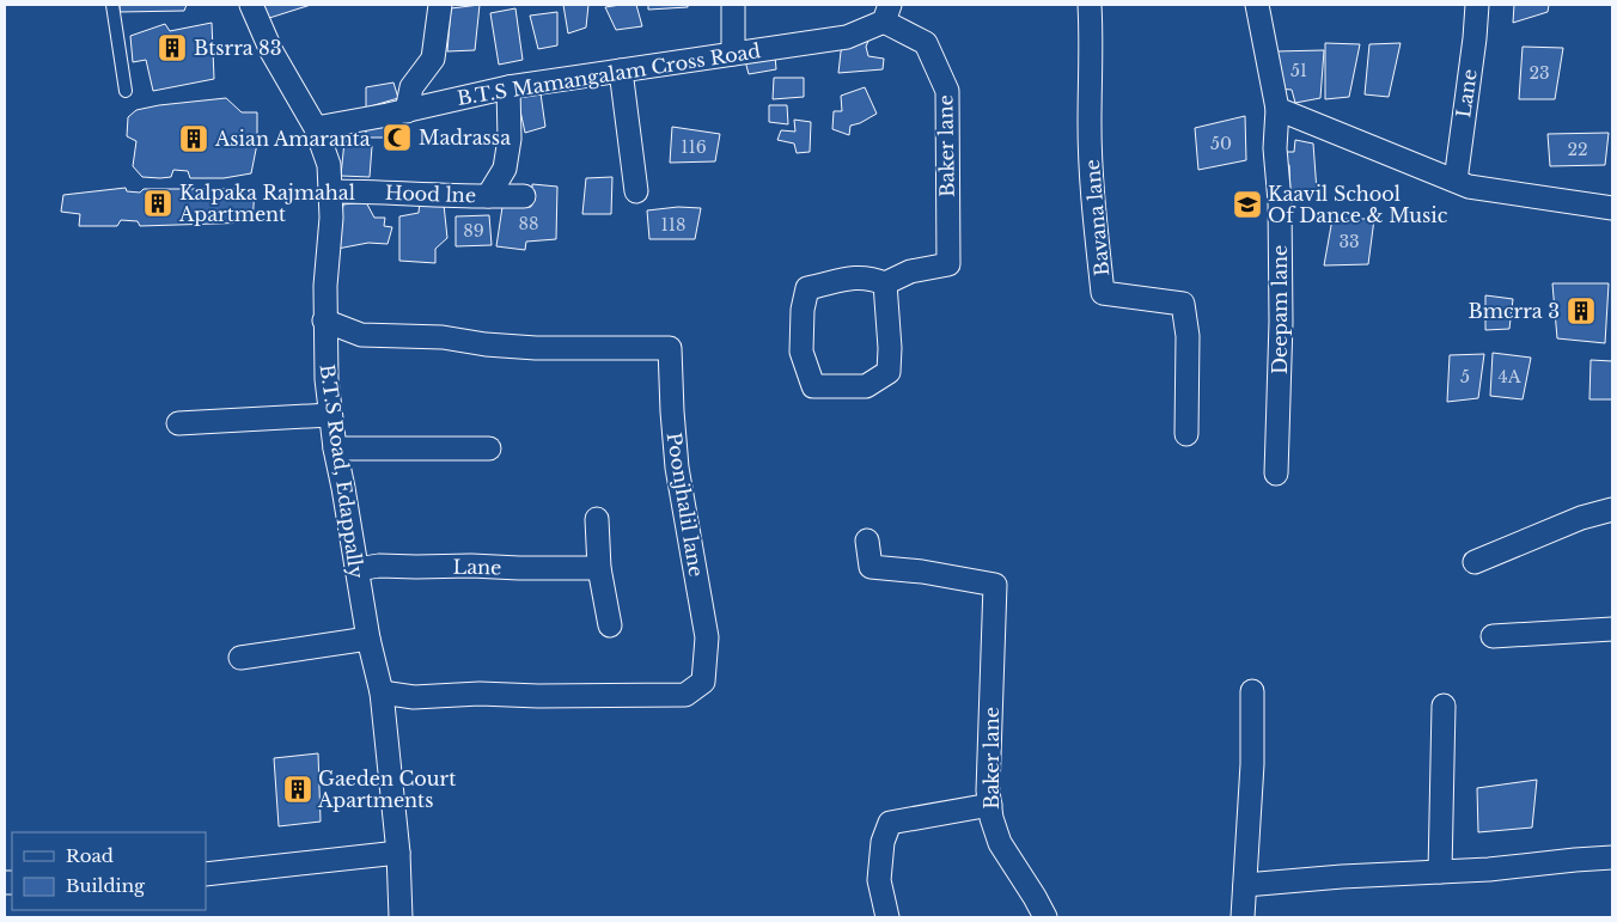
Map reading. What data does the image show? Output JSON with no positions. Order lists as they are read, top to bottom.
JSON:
{
  "streets": {
    "street": [
      "B.T.S Mamangalam Cross Road",
      "Lane",
      "Baker lane",
      "Hood lne",
      "Bavana lane",
      "Deepam lane",
      "B.T.S Road, Edappally",
      "Poonjhalil lane"
    ]
  },
  "crossings": [
    ["B.T.S Mamangalam Cross Road", "Baker lane"],
    ["B.T.S Mamangalam Cross Road", "Hood lne"],
    ["B.T.S Mamangalam Cross Road", "B.T.S Road, Edappally"],
    ["Lane", "B.T.S Road, Edappally"],
    ["Hood lne", "B.T.S Road, Edappally"],
    ["B.T.S Road, Edappally", "Poonjhalil lane"]
  ],
  "places": {
    "building": [
      "Btsrra 83",
      "Asian Amaranta",
      "Kalpaka Rajmahal Apartment",
      "Bmcrra 3",
      "Gaeden Court Apartments"
    ],
    "mosque": ["Madrassa"],
    "school or university": ["Kaavil School Of Dance & Music"]
  },
  "house_numbers": [
    "51",
    "23",
    "50",
    "116",
    "22",
    "88",
    "118",
    "89",
    "33",
    "5",
    "4A"
  ],
  "legend": ["Road", "Building"]
}
